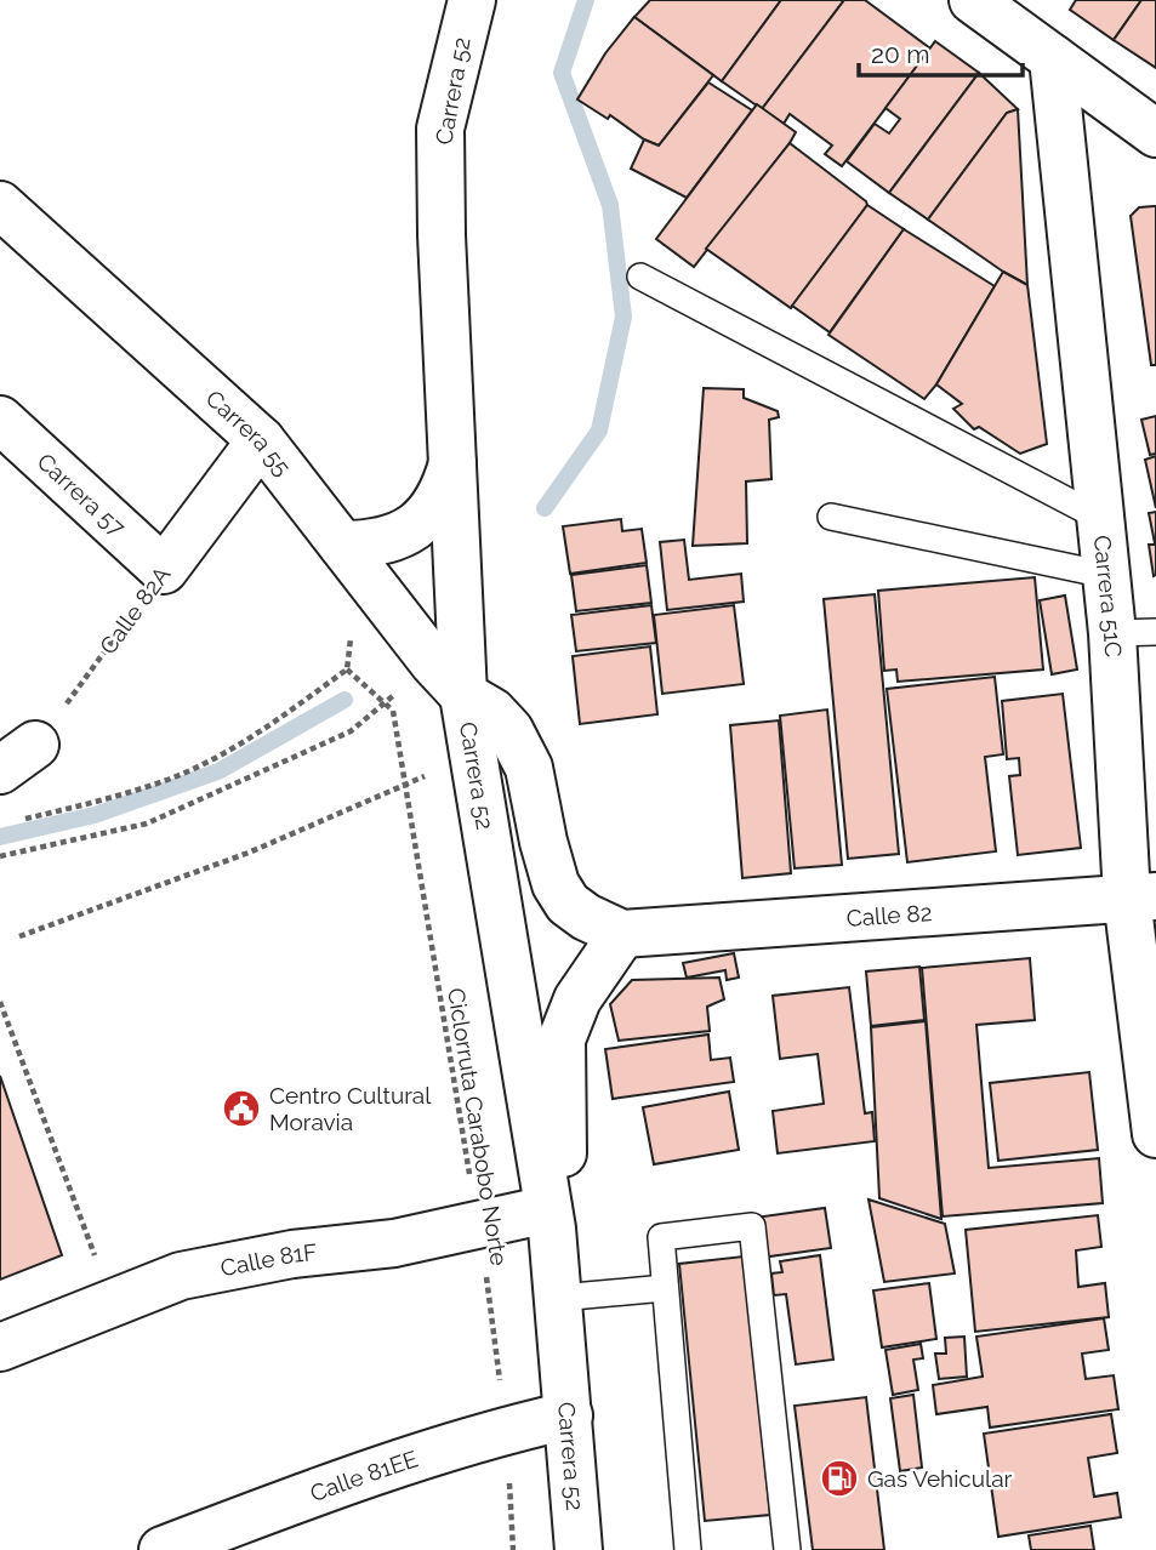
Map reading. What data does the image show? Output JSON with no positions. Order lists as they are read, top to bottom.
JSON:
{
  "streets": {
    "street": [
      "Carrera 52",
      "Carrera 55",
      "Carrera 57",
      "Carrera 51C",
      "Calle 82A",
      "Calle 82",
      "Calle 81F",
      "Calle 81EE"
    ],
    "path": ["Ciclorruta Carabobo Norte"]
  },
  "crossings": [
    ["Carrera 52", "Carrera 55"],
    ["Carrera 52", "Calle 81F"],
    ["Carrera 52", "Calle 81EE"],
    ["Carrera 55", "Calle 82A"],
    ["Carrera 57", "Calle 82A"],
    ["Carrera 51C", "Calle 82"],
    ["Ciclorruta Carabobo Norte", "Calle 81F"],
    ["Ciclorruta Carabobo Norte", "Calle 81EE"]
  ],
  "places": {
    "public building": ["Centro Cultural Moravia"],
    "fuel station": ["Gas Vehicular"]
  },
  "scale_bar": "20 m"
}
